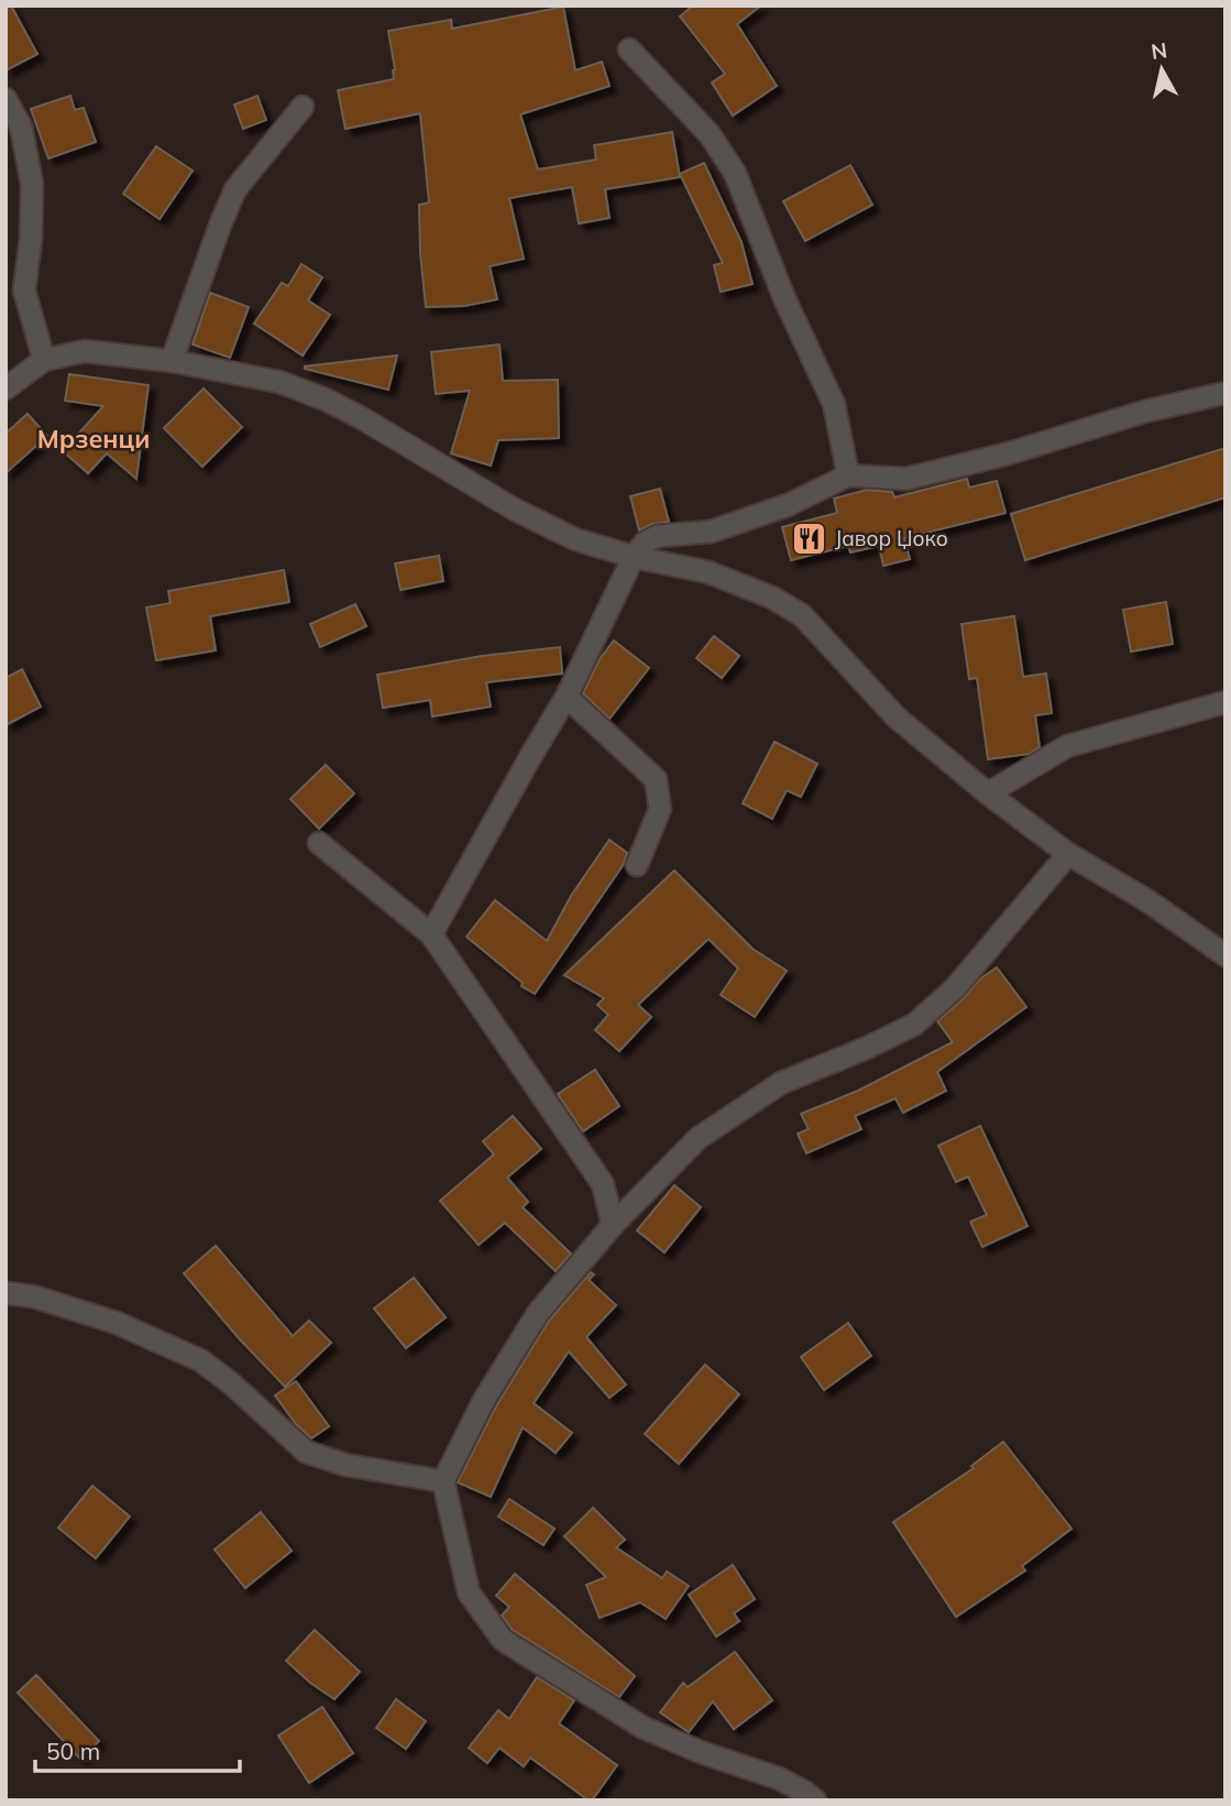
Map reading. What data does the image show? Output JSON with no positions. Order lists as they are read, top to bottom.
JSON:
{
  "districts": ["Мрзенци"],
  "places": {
    "restaurant": ["Јавор Џоко"]
  },
  "scale_bar": "50 m",
  "north": "top"
}
